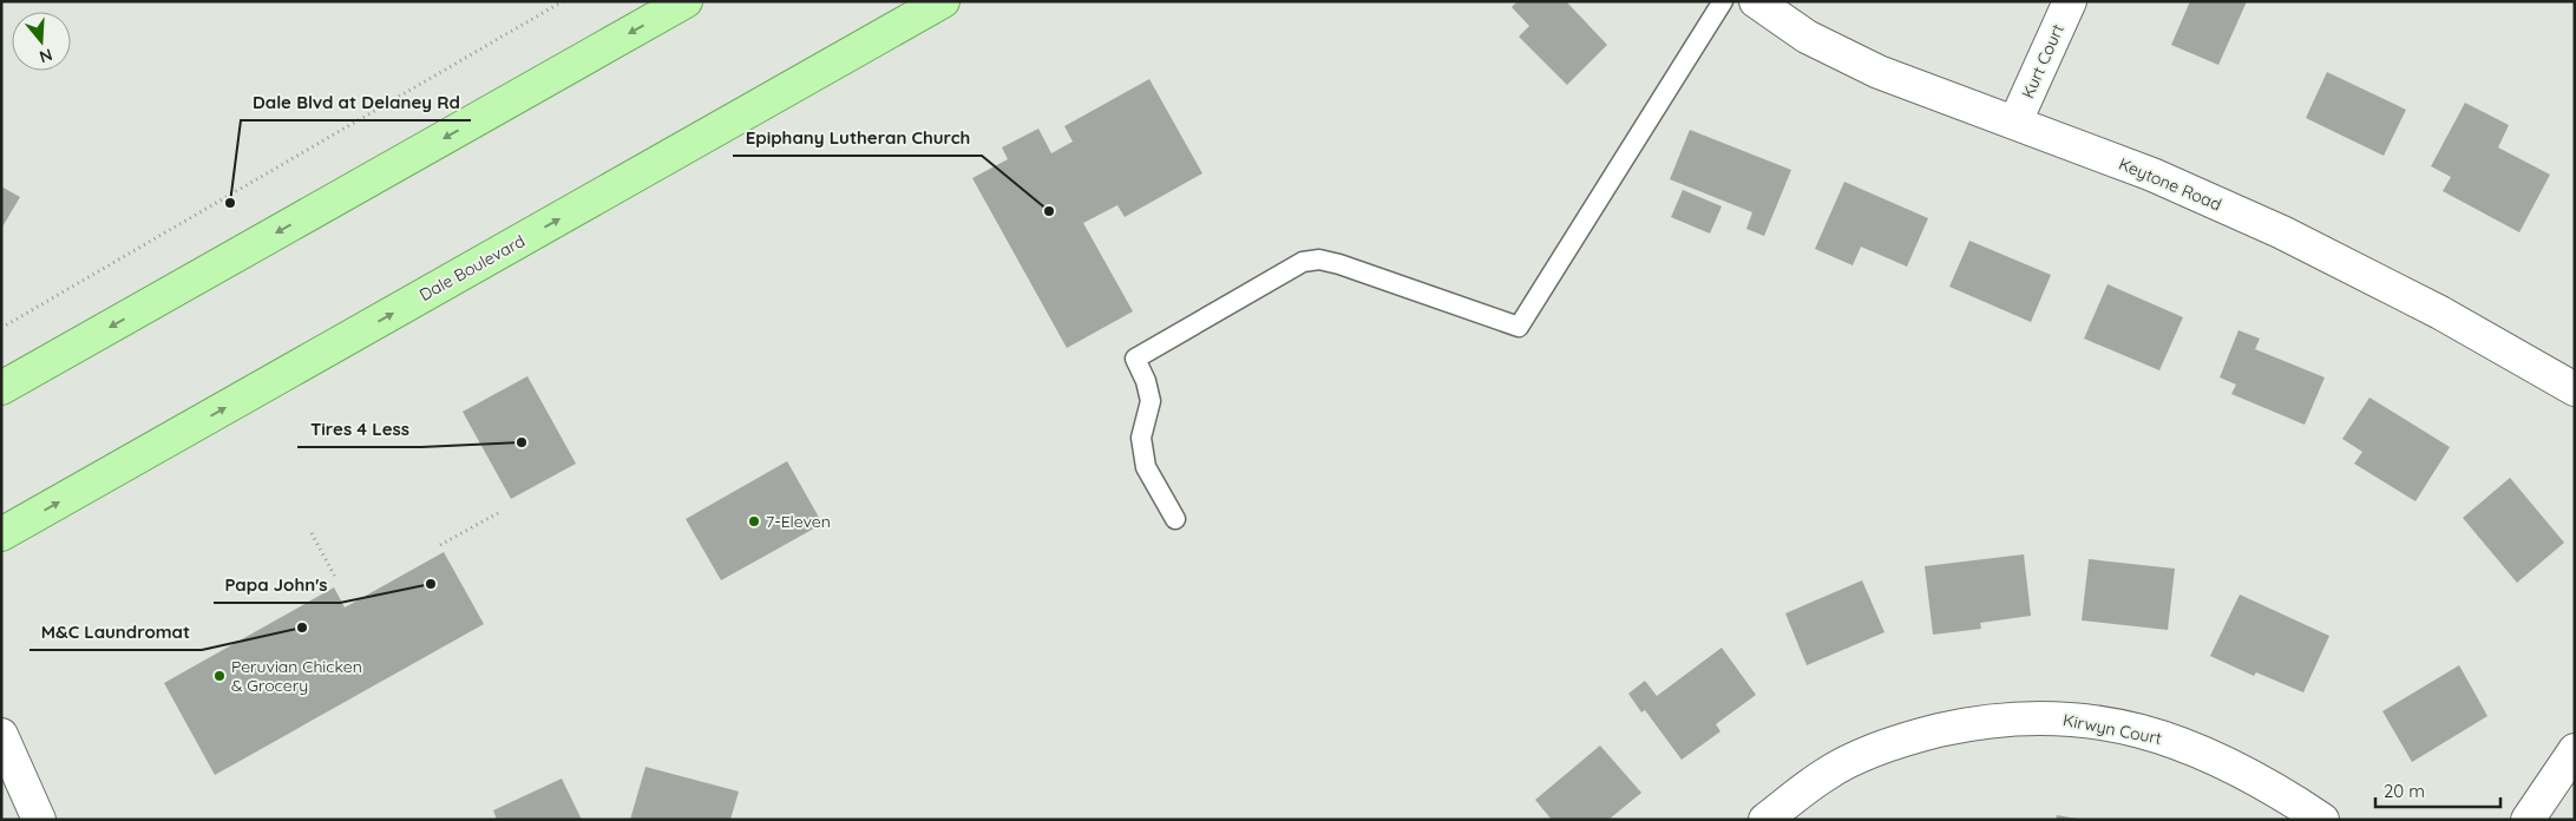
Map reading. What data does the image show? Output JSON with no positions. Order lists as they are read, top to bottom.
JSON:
{
  "streets": {
    "main road": ["Dale Boulevard"],
    "street": ["Kurt Court", "Keytone Road", "Kirwyn Court"]
  },
  "crossings": [
    ["Kurt Court", "Keytone Road"]
  ],
  "places": [
    "Dale Blvd at Delaney Rd",
    "Epiphany Lutheran Church",
    "Tires 4 Less",
    "7-Eleven",
    "Papa John's",
    "M&C Laundromat",
    "Peruvian Chicken & Grocery"
  ],
  "scale_bar": "20 m",
  "north": "bottom"
}
